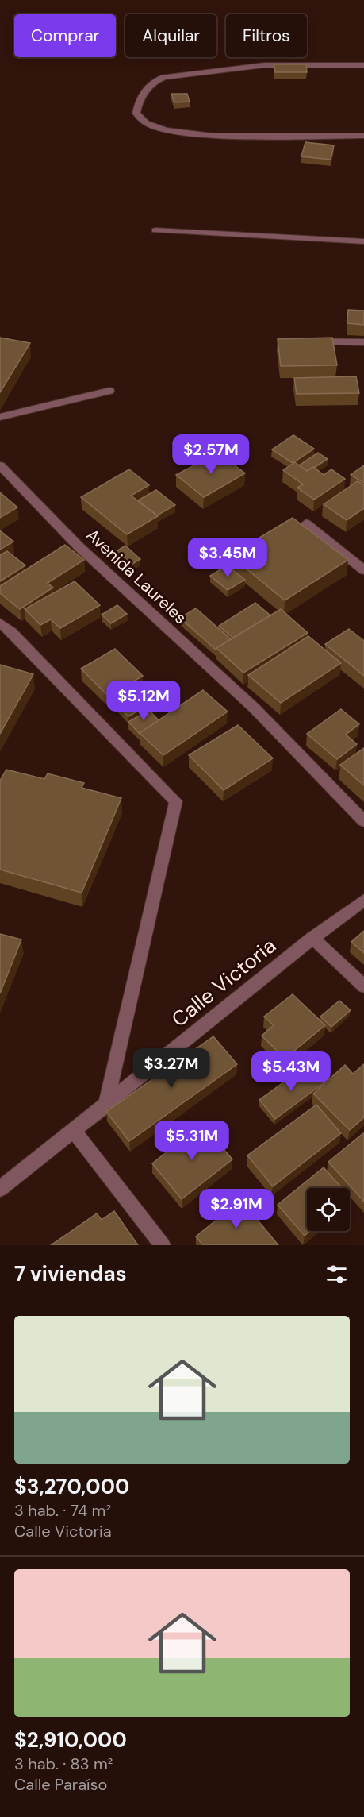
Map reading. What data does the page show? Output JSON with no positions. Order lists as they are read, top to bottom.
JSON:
{
  "streets": {
    "street": ["Avenida Laureles", "Calle Victoria"]
  },
  "page": {
    "chip": ["Comprar", "Alquilar", "Filtros"],
    "price": [
      "$2.57M",
      "$3.45M",
      "$5.12M",
      "$3.27M",
      "$5.43M",
      "$5.31M",
      "$2.91M"
    ],
    "heading": "7 viviendas",
    "list": [
      {
        "name": "$3,270,000",
        "note": "3 hab. · 74 m² · Calle Victoria"
      },
      {
        "name": "$2,910,000",
        "note": "3 hab. · 83 m² · Calle Paraíso"
      }
    ]
  }
}
